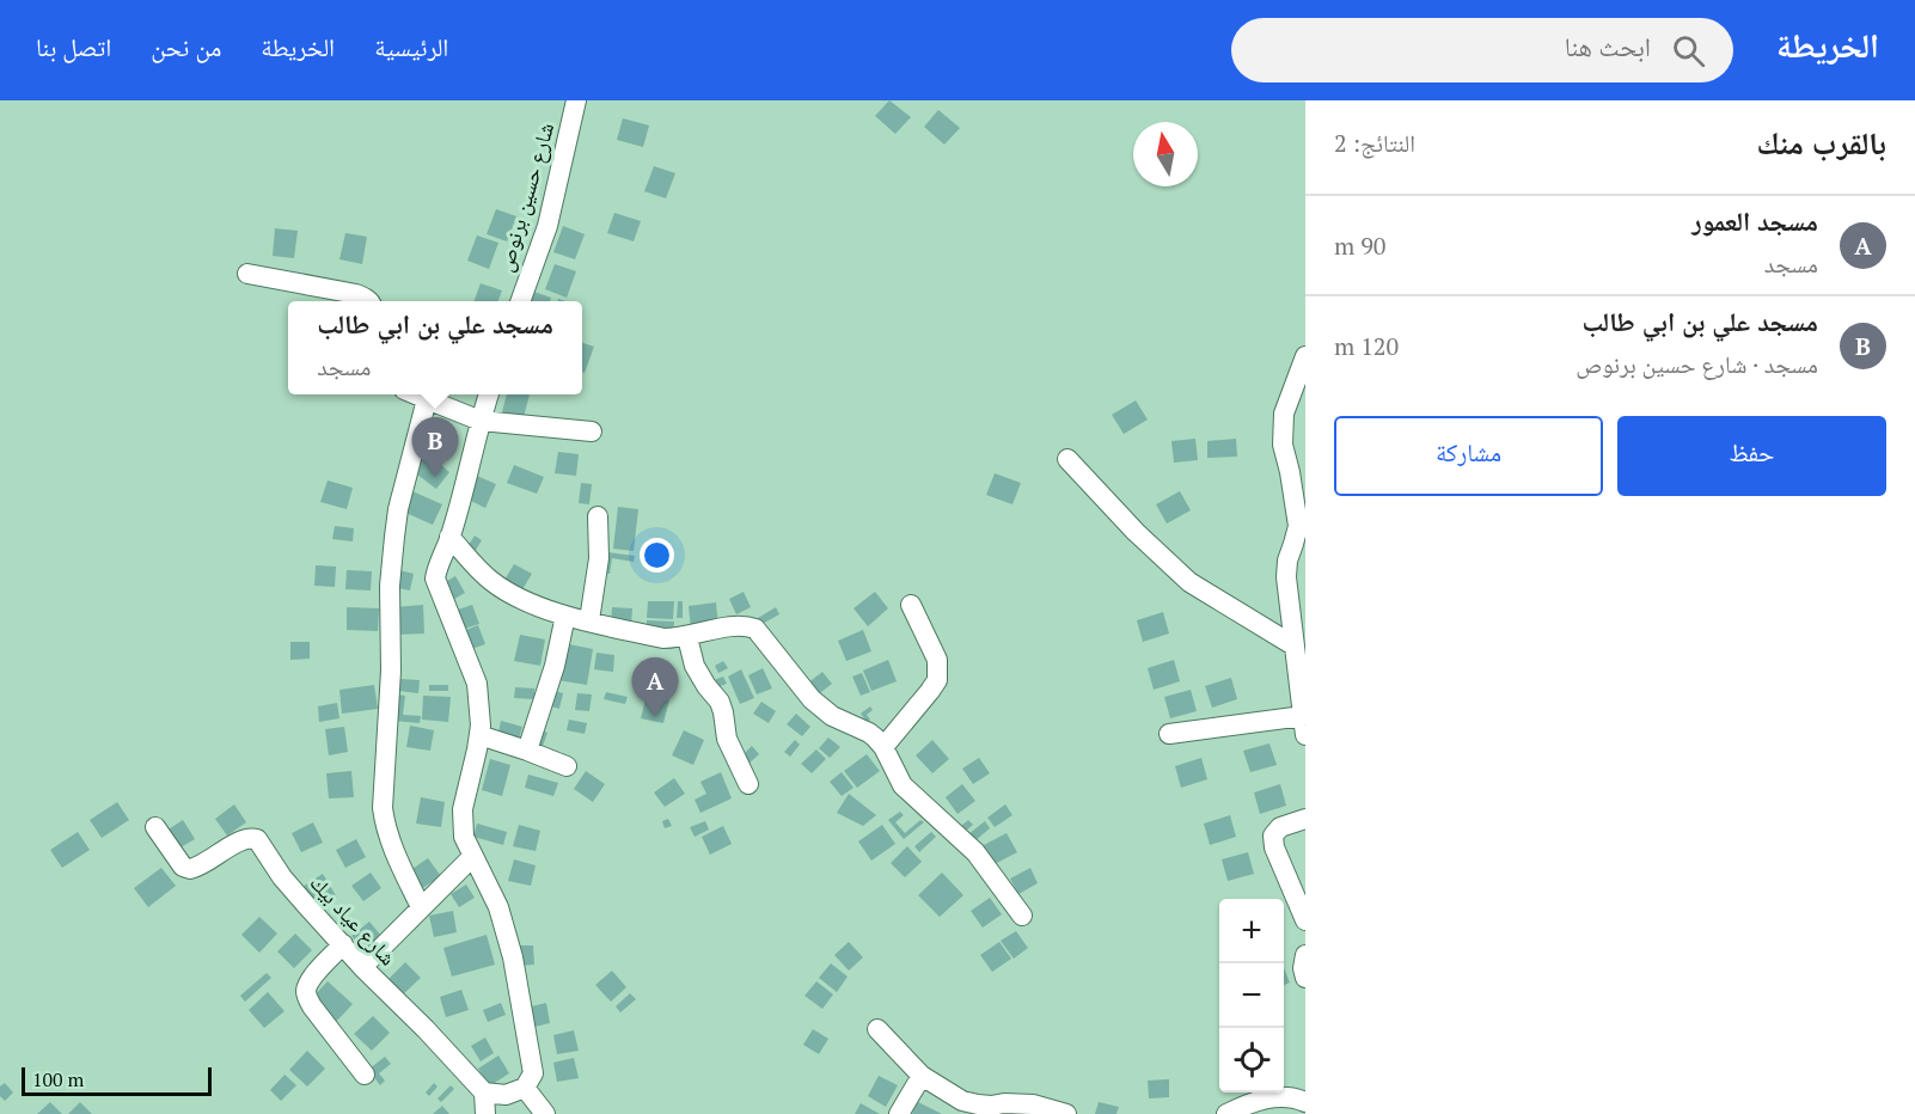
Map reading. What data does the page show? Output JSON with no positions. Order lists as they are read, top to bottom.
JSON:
{
  "streets": {
    "street": ["شارع حسين برنوص", "شارع عياد بيك"]
  },
  "scale_bar": "100 m",
  "north": "top",
  "page": {
    "header": "الخريطة",
    "search": "ابحث هنا",
    "nav": [
      "الرئيسية",
      "الخريطة",
      "من نحن",
      "اتصل بنا"
    ],
    "heading": ["بالقرب منك", "النتائج: 2"],
    "list": [
      {
        "mark": "A",
        "name": "مسجد العمور",
        "note": "مسجد",
        "value": "90 m"
      },
      {
        "mark": "B",
        "name": "مسجد علي بن ابي طالب",
        "note": "مسجد · شارع حسين برنوص",
        "value": "120 m"
      }
    ],
    "popup": ["مسجد علي بن ابي طالب", "مسجد"],
    "buttons": ["حفظ", "مشاركة"],
    "pins": ["B", "A"],
    "map_buttons": ["+", "−"],
    "scale": "100 m"
  }
}
